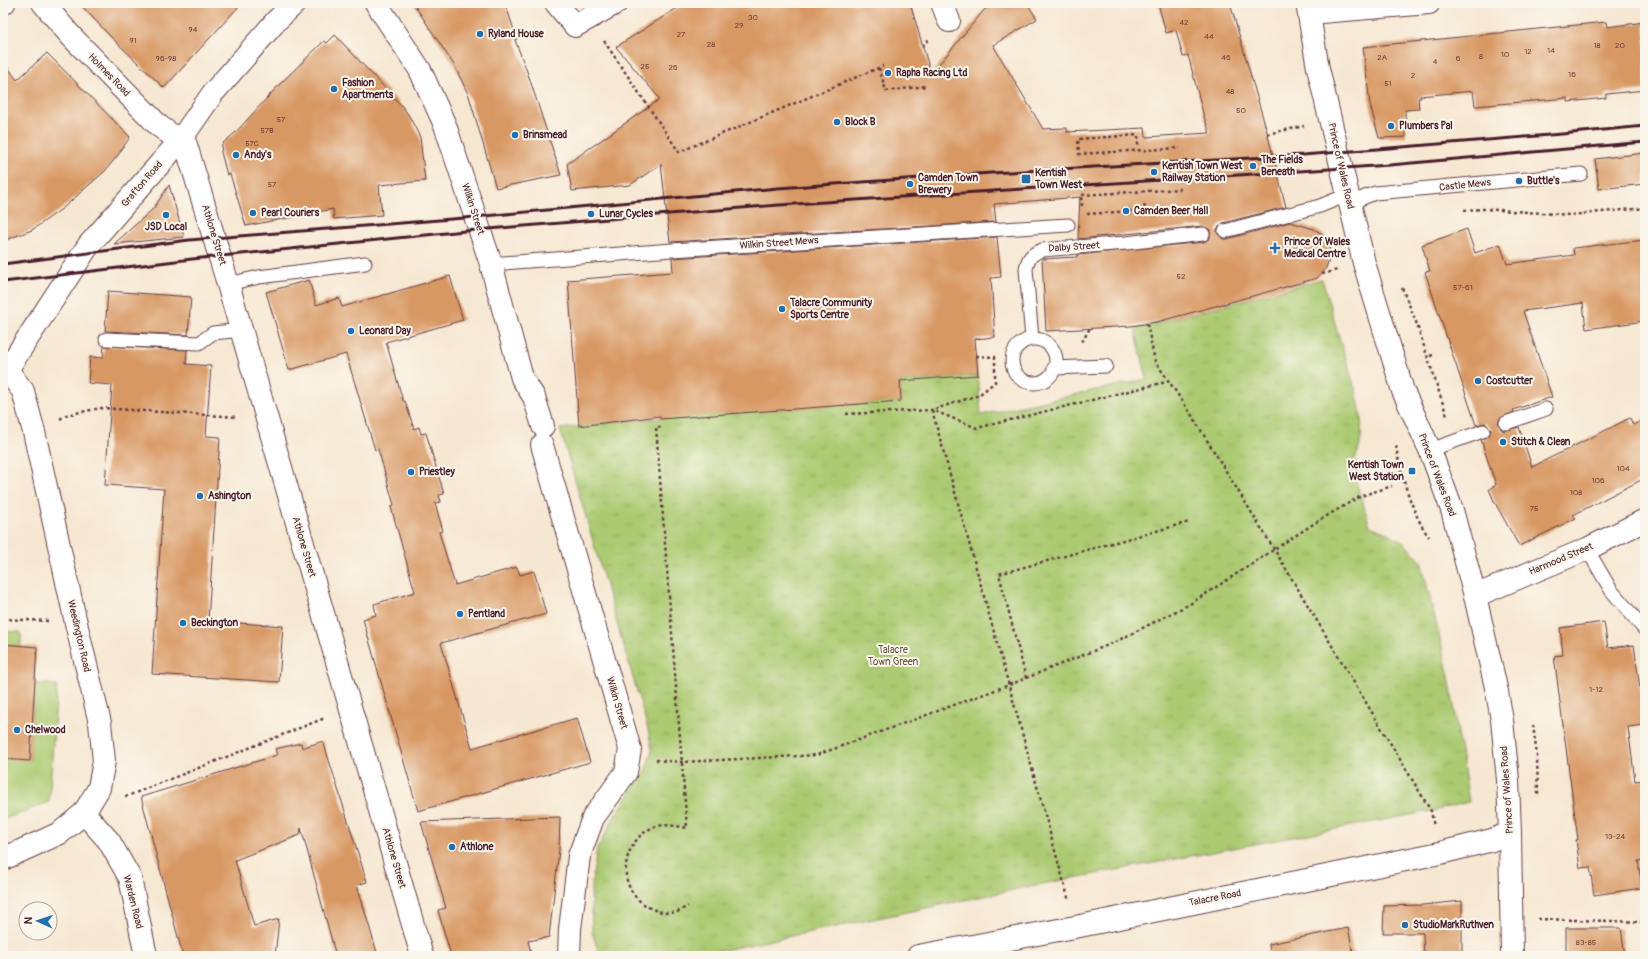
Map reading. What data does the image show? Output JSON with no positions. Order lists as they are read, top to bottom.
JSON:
{
  "streets": {
    "street": [
      "Holmes Road",
      "Prince of Wales Road",
      "Grafton Road",
      "Wilkin Street",
      "Athlone Street",
      "Harmood Street",
      "Weedington Road",
      "Talacre Road",
      "Warden Road"
    ],
    "lane": ["Castle Mews", "Wilkin Street Mews", "Dalby Street"]
  },
  "crossings": [
    ["Holmes Road", "Grafton Road"],
    ["Holmes Road", "Athlone Street"],
    ["Prince of Wales Road", "Castle Mews"],
    ["Prince of Wales Road", "Harmood Street"],
    ["Prince of Wales Road", "Talacre Road"],
    ["Grafton Road", "Athlone Street"],
    ["Grafton Road", "Weedington Road"],
    ["Wilkin Street", "Wilkin Street Mews"],
    ["Weedington Road", "Warden Road"]
  ],
  "parks": ["Talacre Town Green"],
  "places": {
    "other": [
      "Ryland House",
      "Rapha Racing Ltd",
      "Fashion Apartments",
      "Block B",
      "Plumbers Pal",
      "Brinsmead",
      "Andy's",
      "The Fields Beneath",
      "Kentish Town West Railway Station",
      "Buttle's",
      "Camden Town Brewery",
      "Camden Beer Hall",
      "Pearl Couriers",
      "Lunar Cycles",
      "JSD Local",
      "Talacre Community Sports Centre",
      "Leonard Day",
      "Costcutter",
      "Stitch & Clean",
      "Priestley",
      "Ashington",
      "Pentland",
      "Beckington",
      "Chelwood",
      "Athlone",
      "StudioMarkRuthven"
    ],
    "transit": ["Kentish Town West", "Kentish Town West Station"],
    "health": ["Prince Of Wales Medical Centre"]
  },
  "house_numbers": [
    "30",
    "42",
    "29",
    "94",
    "27",
    "44",
    "91",
    "28",
    "18",
    "20",
    "14",
    "12",
    "10",
    "8",
    "46",
    "2A",
    "96-98",
    "6",
    "4",
    "25",
    "26",
    "16",
    "2",
    "51",
    "48",
    "50",
    "57",
    "57B",
    "57C",
    "57",
    "52",
    "57-61",
    "104",
    "106",
    "108",
    "75",
    "1-12",
    "13-24",
    "83-85"
  ],
  "north": "left"
}
